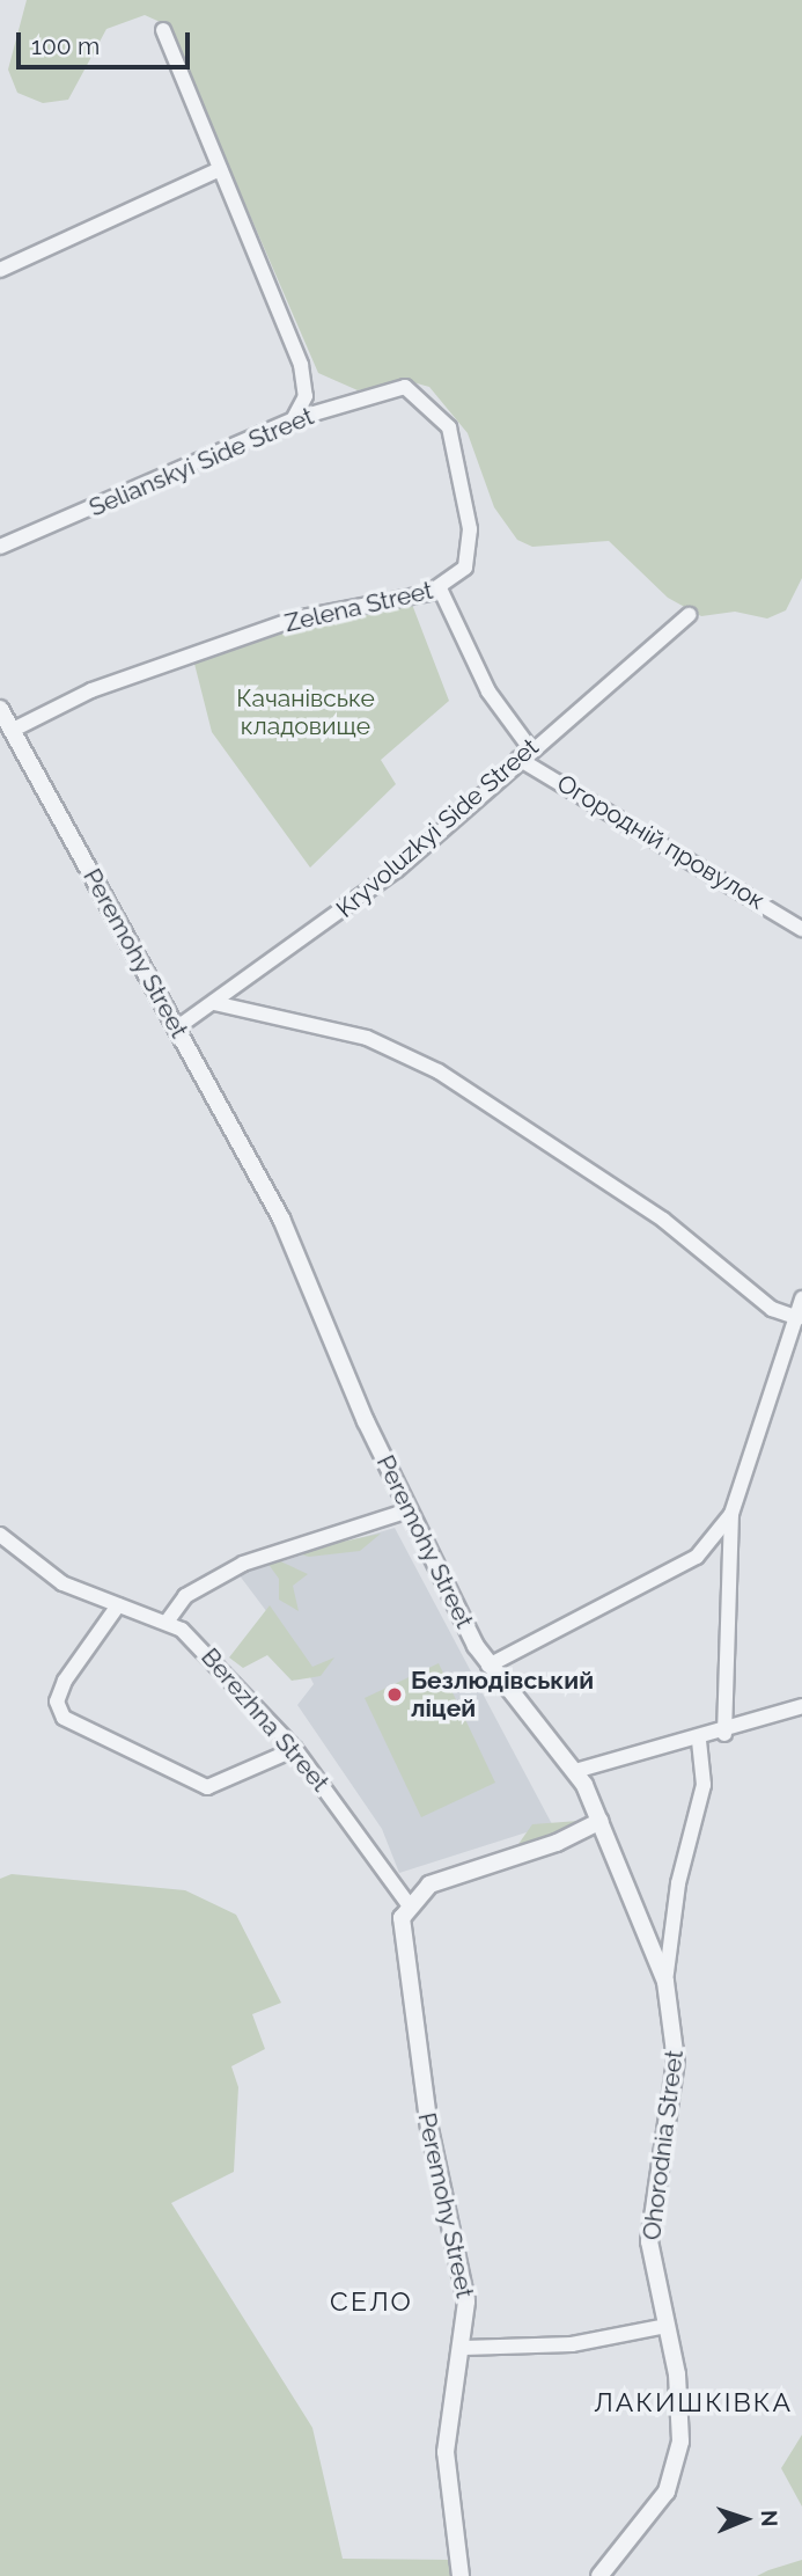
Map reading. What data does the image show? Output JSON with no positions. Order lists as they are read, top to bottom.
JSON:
{
  "streets": {
    "street": [
      "Selianskyi Side Street",
      "Zelena Street",
      "Kryvoluzkyi Side Street",
      "Огородній провулок",
      "Peremohy Street",
      "Berezhna Street",
      "Ohorodnia Street"
    ]
  },
  "crossings": [
    ["Selianskyi Side Street", "Zelena Street"],
    ["Zelena Street", "Peremohy Street"],
    ["Kryvoluzkyi Side Street", "Огородній провулок"],
    ["Kryvoluzkyi Side Street", "Peremohy Street"],
    ["Peremohy Street", "Berezhna Street"],
    ["Peremohy Street", "Ohorodnia Street"]
  ],
  "districts": ["СЕЛО", "ЛАКИШКІВКА"],
  "parks": ["Качанівське кладовище"],
  "places": ["Безлюдівський ліцей"],
  "scale_bar": "100 m",
  "north": "right"
}
